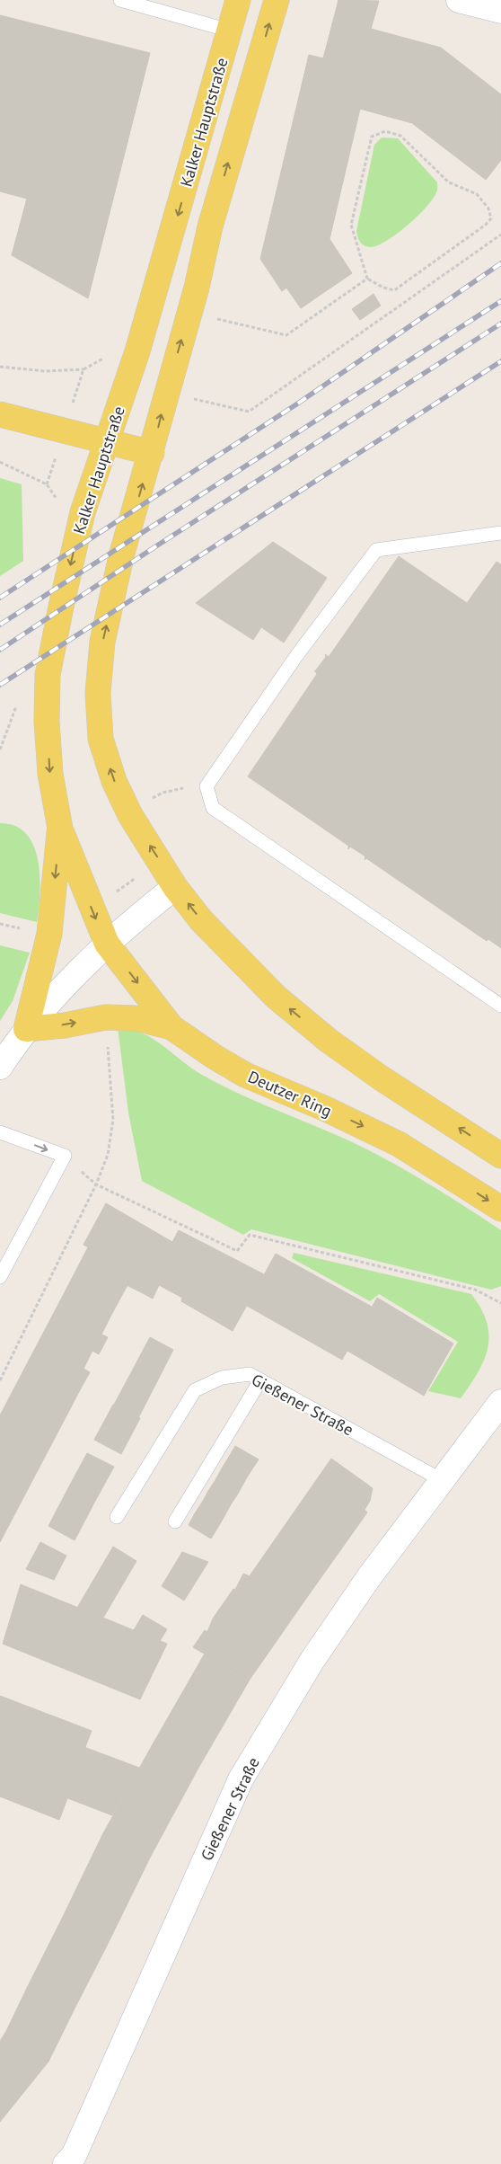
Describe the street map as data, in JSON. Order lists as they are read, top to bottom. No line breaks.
{"streets":{"main road":["Kalker Hauptstraße","Deutzer Ring"],"street":["Gießener Straße"]},"crossings":[["Kalker Hauptstraße","Deutzer Ring"]]}
